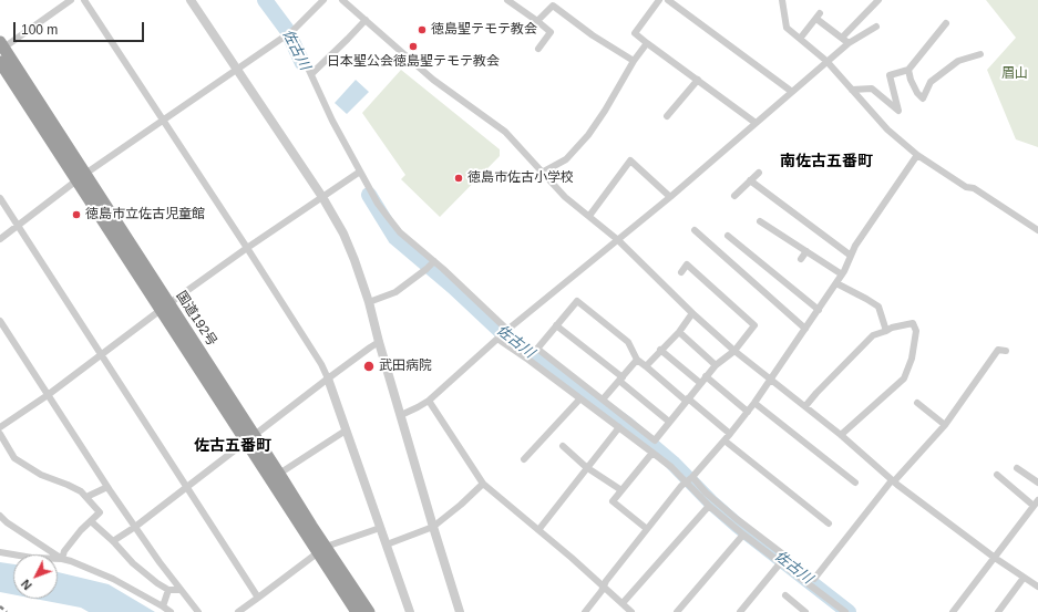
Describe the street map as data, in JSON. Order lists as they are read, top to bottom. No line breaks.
{"streets":{"highway":["国道192号"]},"districts":["南佐古五番町","佐古五番町"],"water":["佐古川"],"parks":["眉山"],"places":["徳島聖テモテ教会","日本聖公会徳島聖テモテ教会","徳島市佐古小学校","徳島市立佐古児童館","武田病院"],"scale_bar":"100 m","north":"bottom left"}
